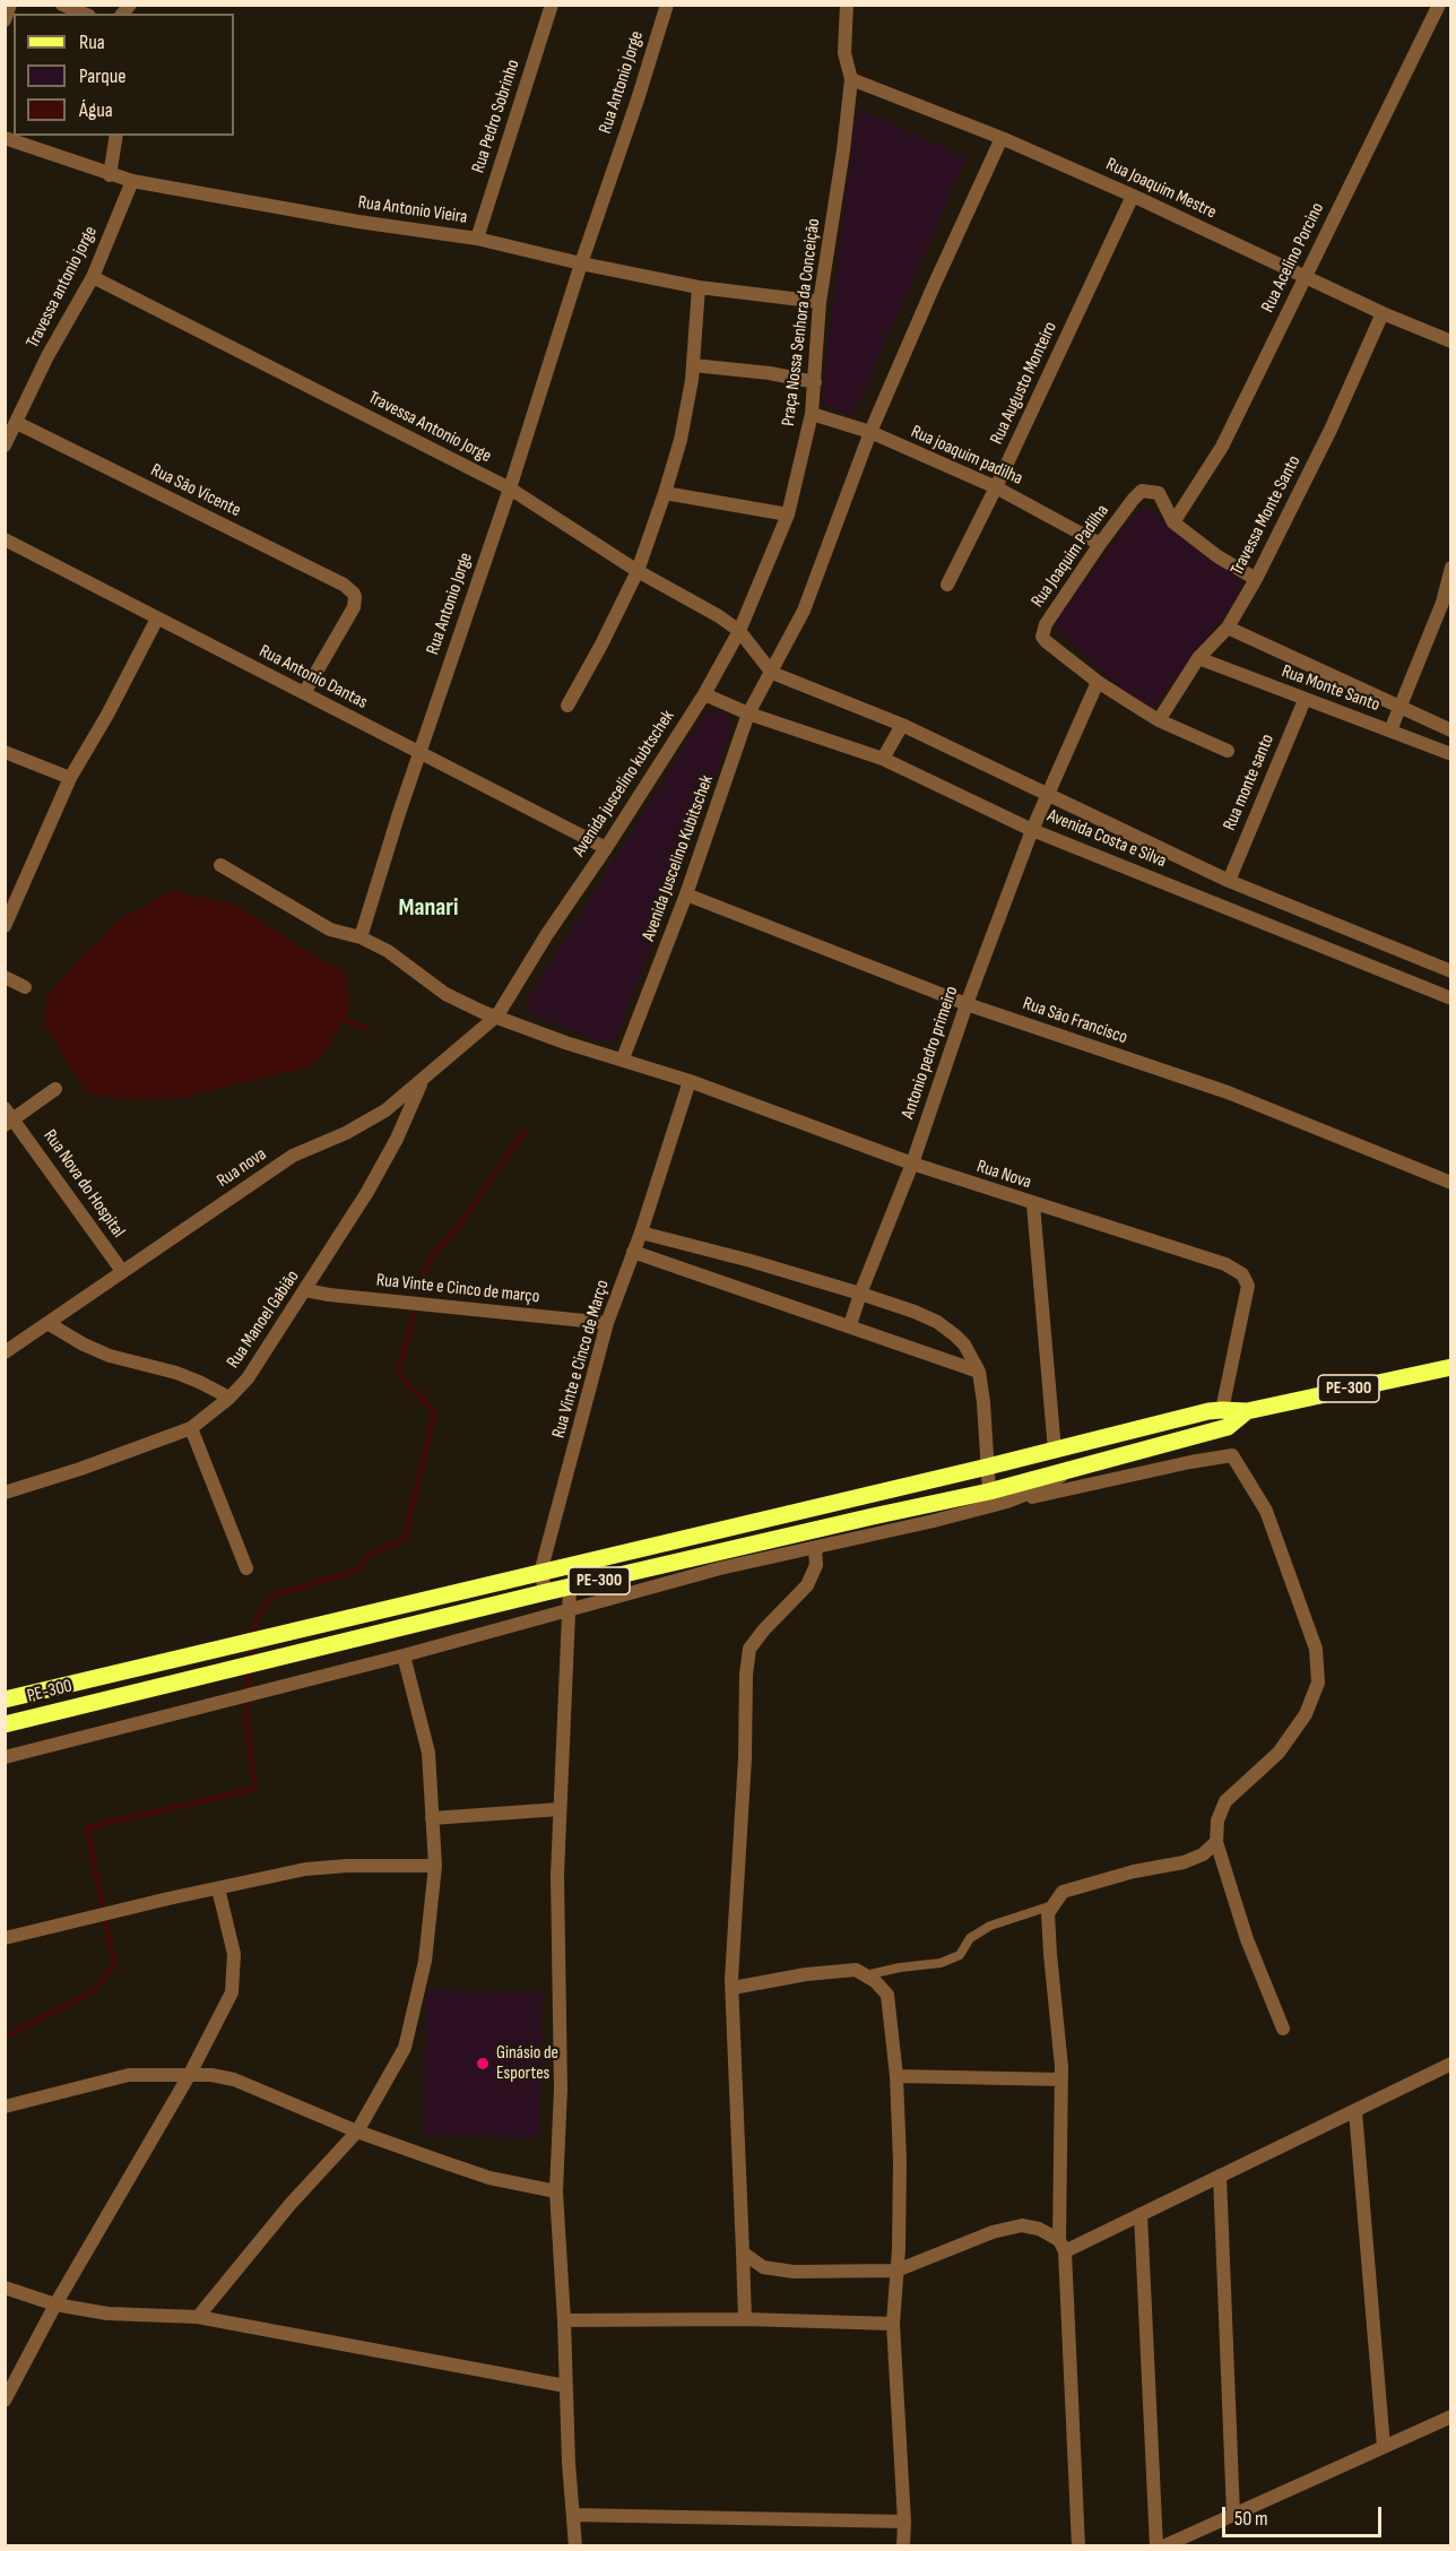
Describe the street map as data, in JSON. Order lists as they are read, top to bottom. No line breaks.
{"streets":{"main road":["PE-300"],"street":["Rua Antonio Jorge","Rua Pedro Sobrinho","Rua Joaquim Mestre","Rua Antonio Vieira","Rua Acelino Porcino","Travessa antonio jorge","Praça Nossa Senhora da Conceição","Rua Augusto Monteiro","Travessa Antonio Jorge","Rua joaquim padilha","Rua São Vicente","Travessa Monte Santo","Rua Joaquim Padilha","Rua Antonio Dantas","Rua Monte Santo","Rua monte santo","Avenida juscelino kubtschek","Avenida Costa e Silva","Avenida Juscelino Kubitschek","Rua São Francisco","Antonio pedro primeiro","Rua nova","Rua Nova","Rua Nova do Hospital","Rua Vinte e Cinco de março","Rua Manoel Gabião","Rua Vinte e Cinco de Março"]},"crossings":[["Rua Antonio Jorge","Rua Antonio Vieira"],["Rua Antonio Jorge","Travessa Antonio Jorge"],["Rua Antonio Jorge","Rua Antonio Dantas"],["Rua Pedro Sobrinho","Rua Antonio Vieira"],["Rua Joaquim Mestre","Rua Acelino Porcino"],["Rua Joaquim Mestre","Praça Nossa Senhora da Conceição"],["Rua Joaquim Mestre","Rua Augusto Monteiro"],["Rua Joaquim Mestre","Travessa Monte Santo"],["Rua Joaquim Mestre","Avenida Juscelino Kubitschek"],["Rua Antonio Vieira","Travessa antonio jorge"],["Rua Antonio Vieira","Praça Nossa Senhora da Conceição"],["Rua Acelino Porcino","Rua Joaquim Padilha"],["Travessa antonio jorge","Travessa Antonio Jorge"],["Travessa antonio jorge","Rua São Vicente"],["Praça Nossa Senhora da Conceição","Rua joaquim padilha"],["Praça Nossa Senhora da Conceição","Avenida juscelino kubtschek"],["Rua Augusto Monteiro","Rua joaquim padilha"],["Travessa Antonio Jorge","Avenida juscelino kubtschek"],["Travessa Antonio Jorge","Avenida Costa e Silva"],["Travessa Antonio Jorge","Avenida Juscelino Kubitschek"],["Rua joaquim padilha","Rua Joaquim Padilha"],["Rua joaquim padilha","Avenida Juscelino Kubitschek"],["Rua São Vicente","Rua Antonio Dantas"],["Travessa Monte Santo","Rua Monte Santo"],["Rua Joaquim Padilha","Antonio pedro primeiro"],["Rua Antonio Dantas","Avenida juscelino kubtschek"],["Rua Monte Santo","Rua monte santo"],["Rua monte santo","Avenida Costa e Silva"],["Avenida juscelino kubtschek","Avenida Costa e Silva"],["Avenida juscelino kubtschek","Rua nova"],["Avenida Costa e Silva","Avenida Juscelino Kubitschek"],["Avenida Costa e Silva","Antonio pedro primeiro"],["Avenida Juscelino Kubitschek","Rua São Francisco"],["Avenida Juscelino Kubitschek","Rua Nova"],["Rua São Francisco","Antonio pedro primeiro"],["Antonio pedro primeiro","Rua Nova"],["Rua nova","Rua Nova do Hospital"],["Rua nova","Rua Manoel Gabião"],["Rua Nova","Rua Vinte e Cinco de Março"],["Rua Nova","PE-300"],["Rua Vinte e Cinco de março","Rua Manoel Gabião"],["Rua Vinte e Cinco de março","Rua Vinte e Cinco de Março"],["Rua Vinte e Cinco de Março","PE-300"]],"districts":["Manari"],"places":["Ginásio de Esportes"],"legend":["Rua","Parque","Água"],"scale_bar":"50 m"}
